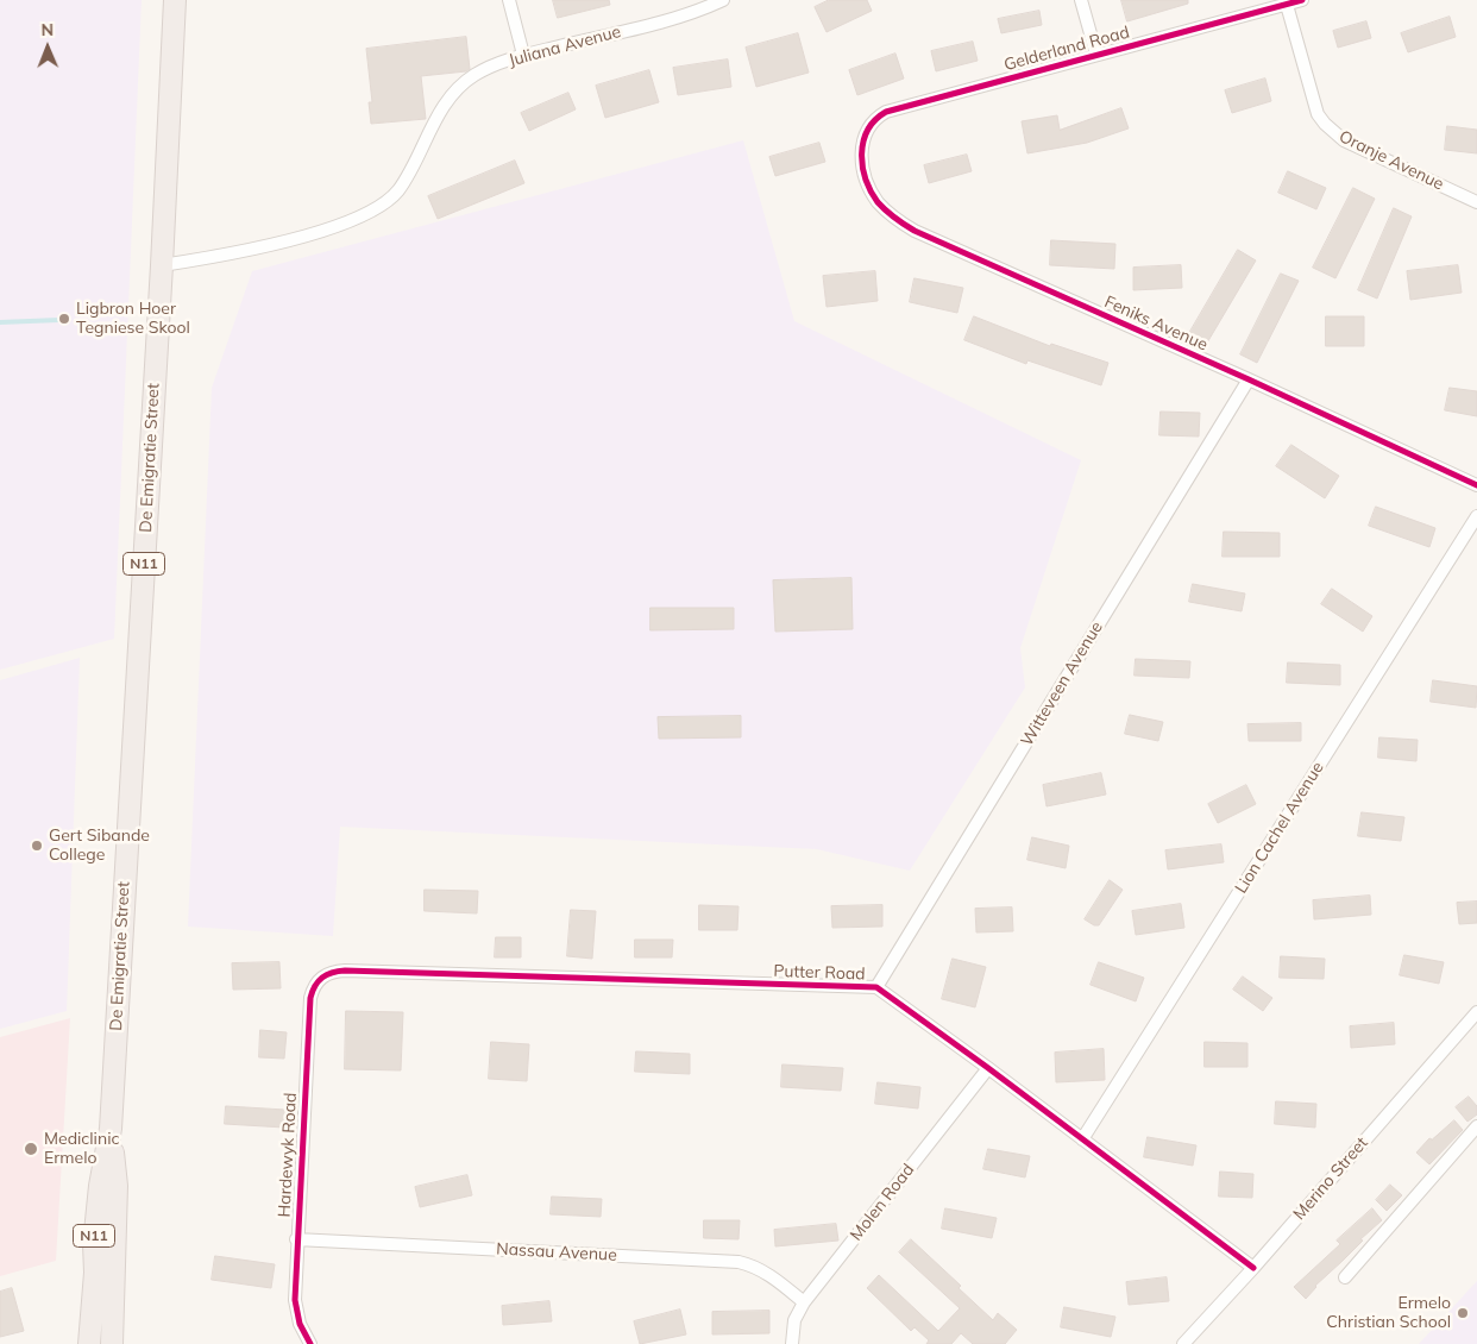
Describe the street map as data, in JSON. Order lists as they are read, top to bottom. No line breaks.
{"streets":{"highway":["De Emigratie Street","N11"],"street":["Juliana Avenue","Gelderland Road","Oranje Avenue","Feniks Avenue","Witteveen Avenue","Lion Cachel Avenue","Putter Road","Hardewyk Road","Merino Street","Molen Road","Nassau Avenue"]},"crossings":[["Juliana Avenue","De Emigratie Street"],["Gelderland Road","Oranje Avenue"],["Gelderland Road","Feniks Avenue"],["Feniks Avenue","Witteveen Avenue"],["Witteveen Avenue","Putter Road"],["Lion Cachel Avenue","Putter Road"],["Putter Road","Hardewyk Road"],["Putter Road","Merino Street"],["Putter Road","Molen Road"],["Hardewyk Road","Nassau Avenue"],["Molen Road","Nassau Avenue"]],"places":["Ligbron Hoer Tegniese Skool","Gert Sibande College","Mediclinic Ermelo","Ermelo Christian School"],"north":"top"}
